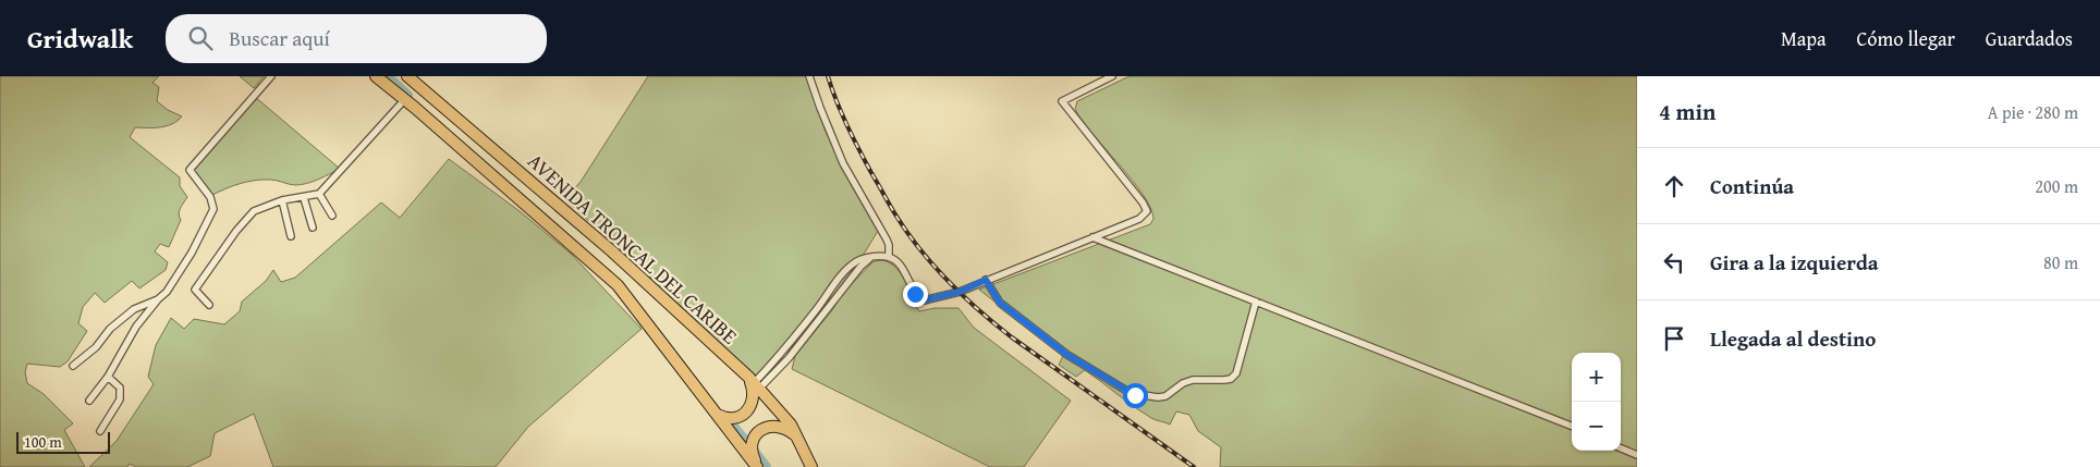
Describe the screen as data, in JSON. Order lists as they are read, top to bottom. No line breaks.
{"streets":{"highway":["AVENIDA TRONCAL DEL CARIBE"]},"scale_bar":"100 m","page":{"header":"Gridwalk","search":"Buscar aquí","nav":["Mapa","Cómo llegar","Guardados"],"heading":["4 min","A pie · 280 m"],"list":[["Continúa","200 m"],["Gira a la izquierda","80 m"],"Llegada al destino"],"map_buttons":["+","−"],"scale":"100 m"}}
